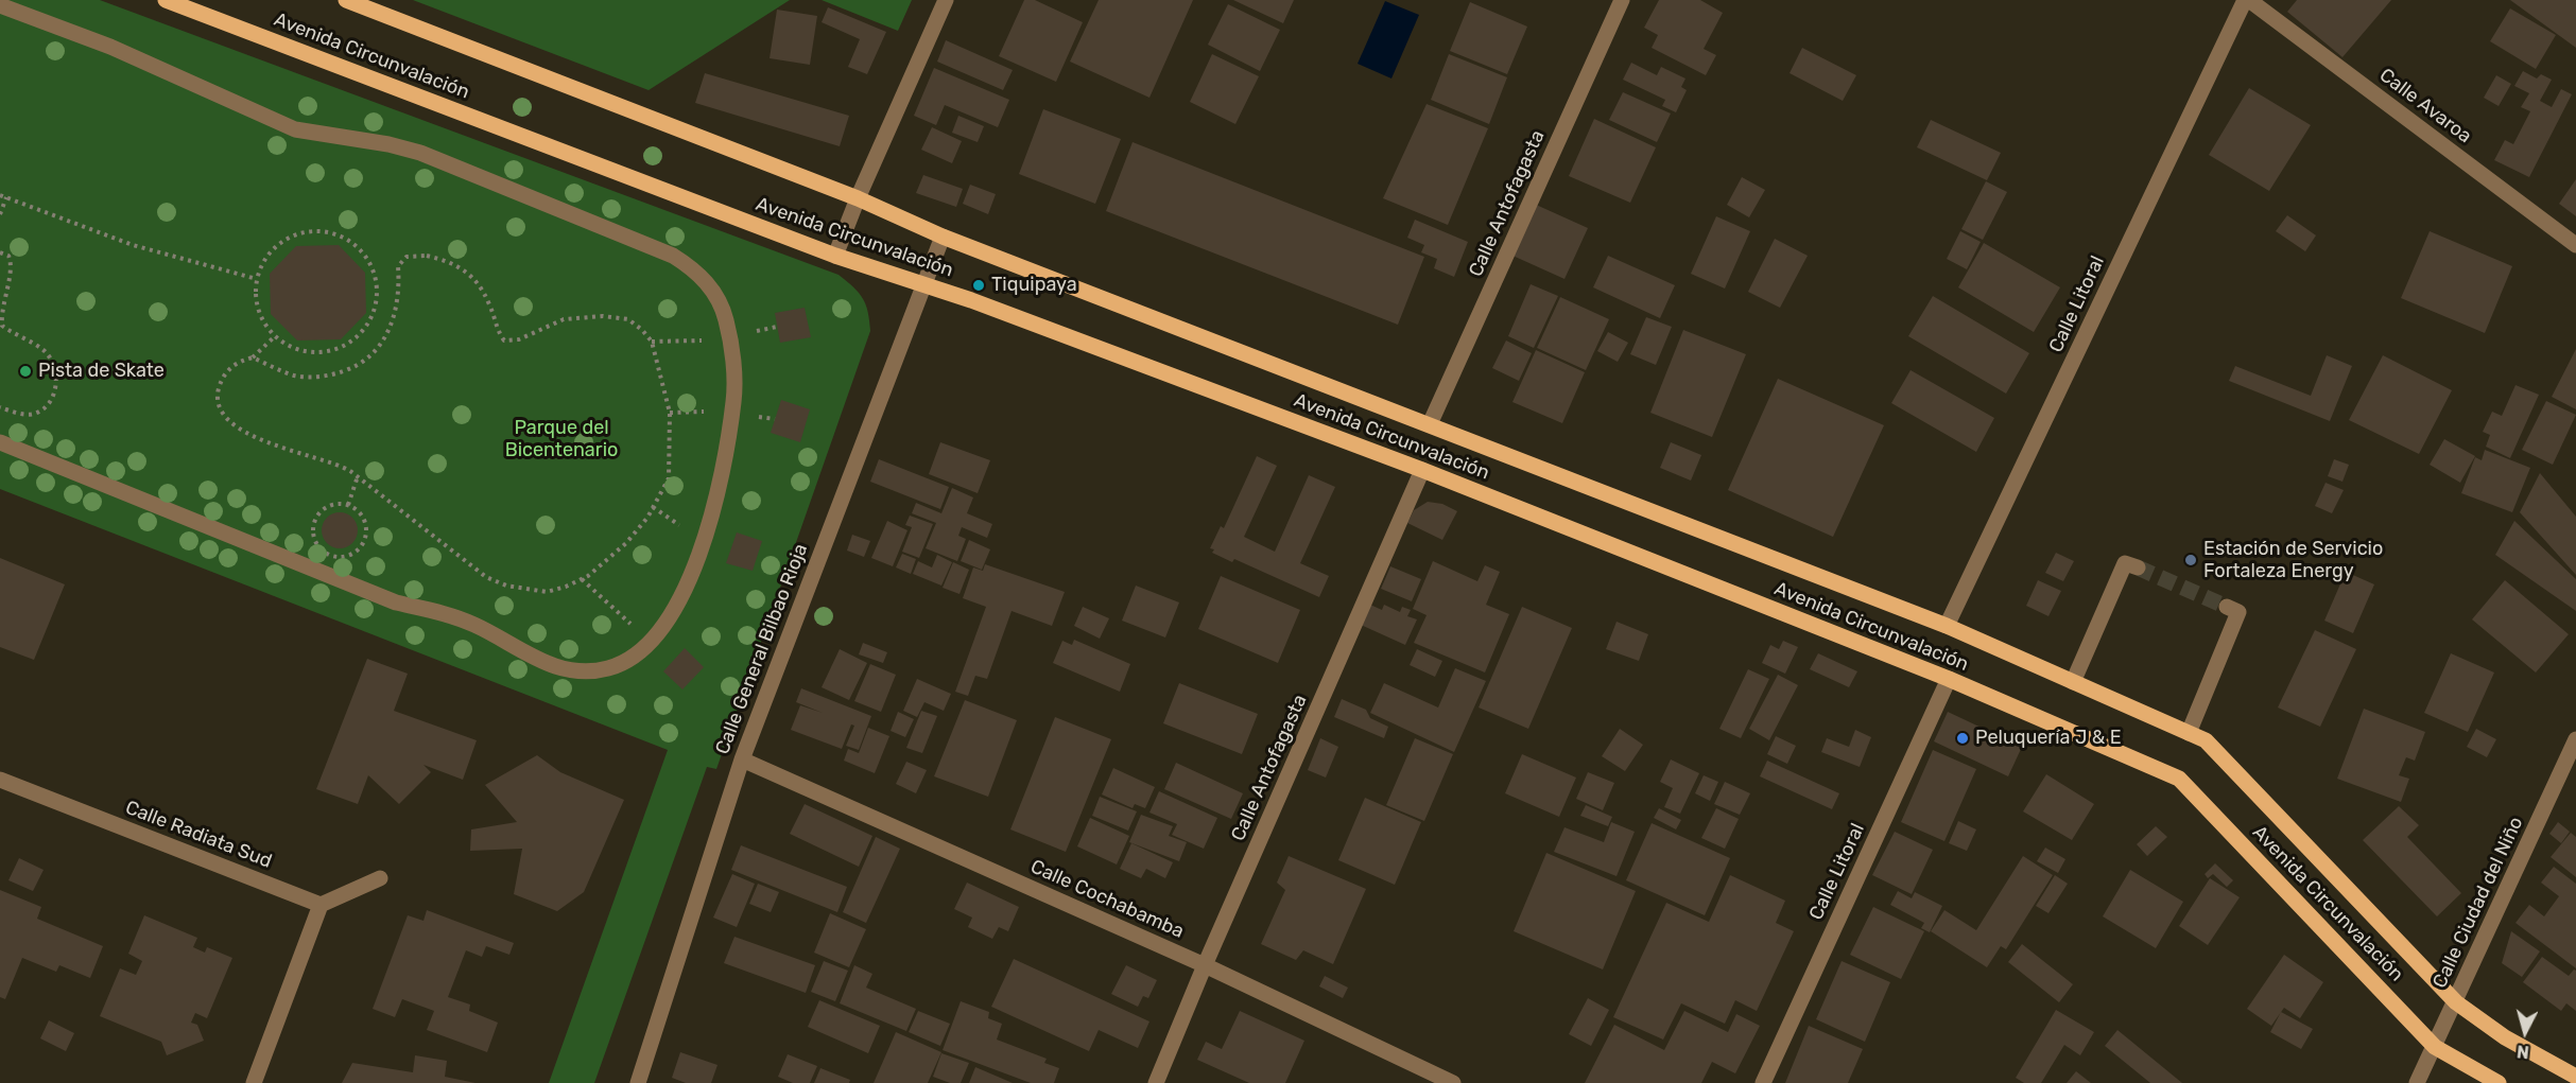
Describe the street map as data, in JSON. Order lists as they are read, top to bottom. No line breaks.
{"streets":{"main road":["Avenida Circunvalación"],"street":["Calle Avaroa","Calle Antofagasta","Calle Litoral","Calle General Bilbao Rioja","Calle Radiata Sud","Calle Cochabamba","Calle Ciudad del Niño"]},"crossings":[["Avenida Circunvalación","Calle Antofagasta"],["Avenida Circunvalación","Calle Litoral"],["Avenida Circunvalación","Calle General Bilbao Rioja"],["Avenida Circunvalación","Calle Ciudad del Niño"],["Calle Avaroa","Calle Litoral"],["Calle Antofagasta","Calle Cochabamba"],["Calle General Bilbao Rioja","Calle Cochabamba"]],"parks":["Parque del Bicentenario"],"places":["Tiquipaya","Pista de Skate","Estación de Servicio Fortaleza Energy","Peluquería J & E"],"north":"bottom"}
